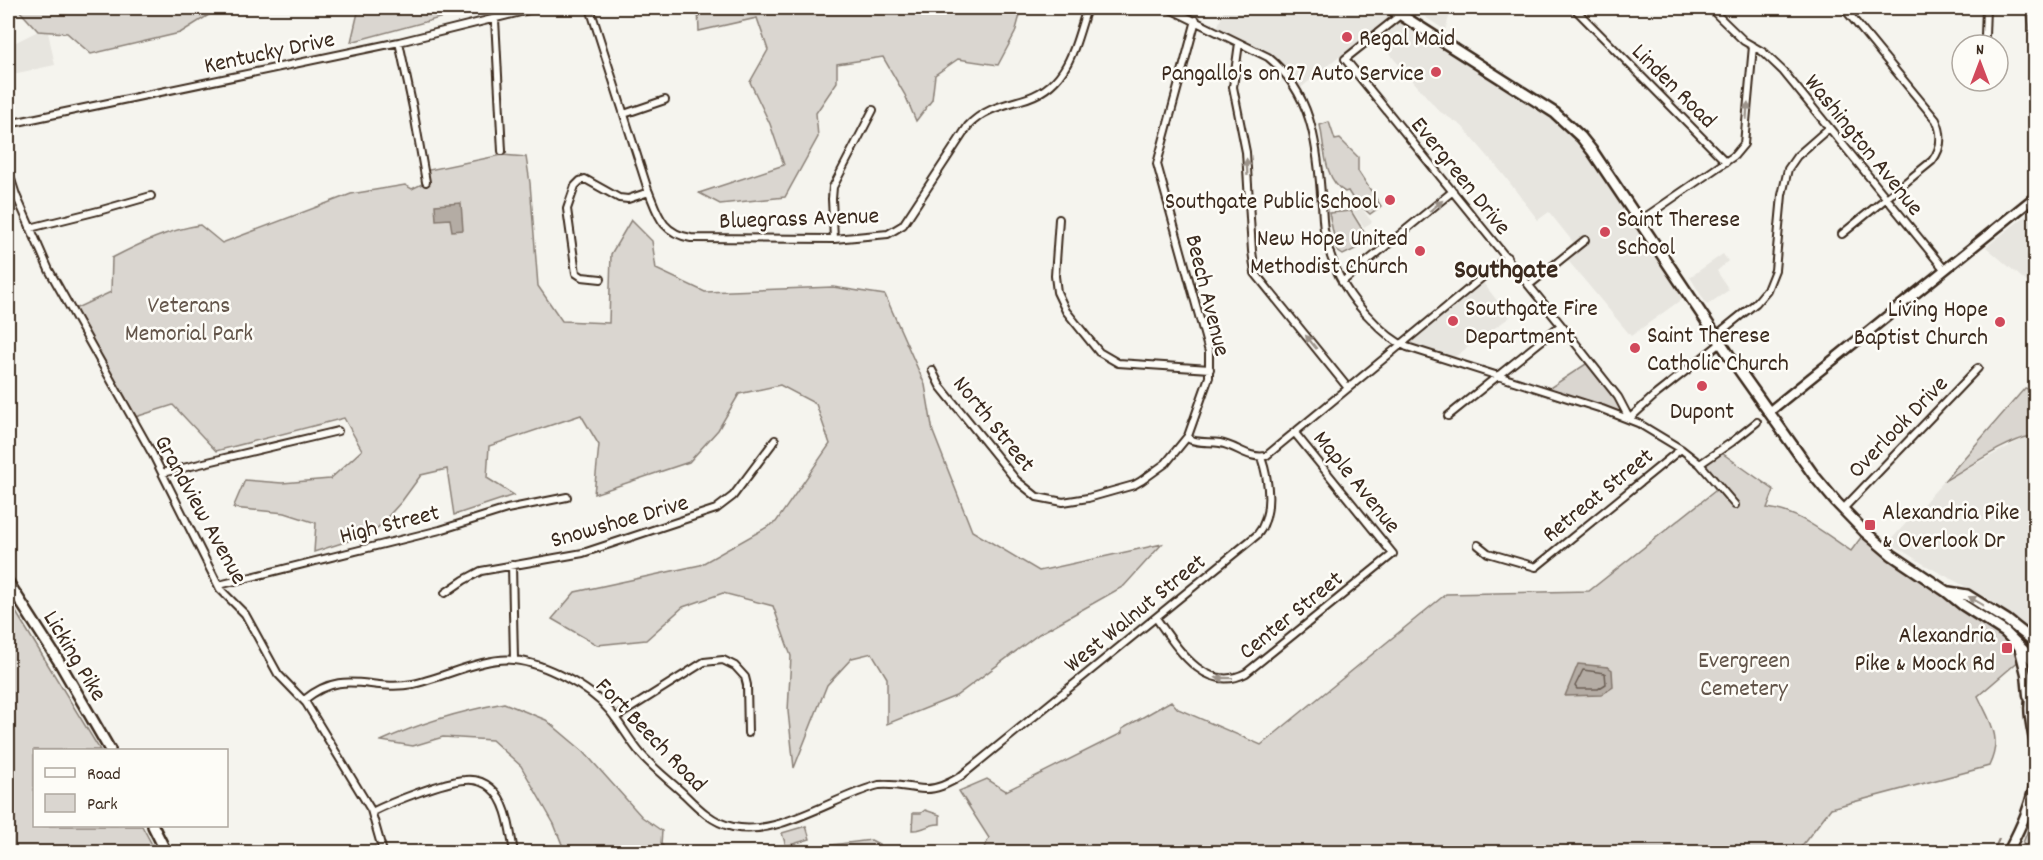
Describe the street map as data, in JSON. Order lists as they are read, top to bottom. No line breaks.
{"streets":{"main road":["Licking Pike"],"street":["Kentucky Drive","Linden Road","Washington Avenue","Evergreen Drive","Bluegrass Avenue","Beech Avenue","North Street","Overlook Drive","Maple Avenue","Retreat Street","Grandview Avenue","Snowshoe Drive","High Street","West Walnut Street","Center Street","Fort Beech Road"]},"crossings":[["Beech Avenue","North Street"],["Maple Avenue","Center Street"],["Grandview Avenue","High Street"],["Grandview Avenue","Fort Beech Road"],["West Walnut Street","Center Street"],["West Walnut Street","Fort Beech Road"]],"one_way":["Center Street"],"districts":["Southgate"],"parks":["Veterans Memorial Park","Evergreen Cemetery"],"places":{"other":["Regal Maid","Pangallo's on 27 Auto Service","Southgate Public School","Saint Therese School","New Hope United Methodist Church","Southgate Fire Department","Living Hope Baptist Church","Saint Therese Catholic Church","Dupont"],"transit":["Alexandria Pike & Overlook Dr","Alexandria Pike & Moock Rd"]},"legend":["Road","Park"],"north":"top"}
